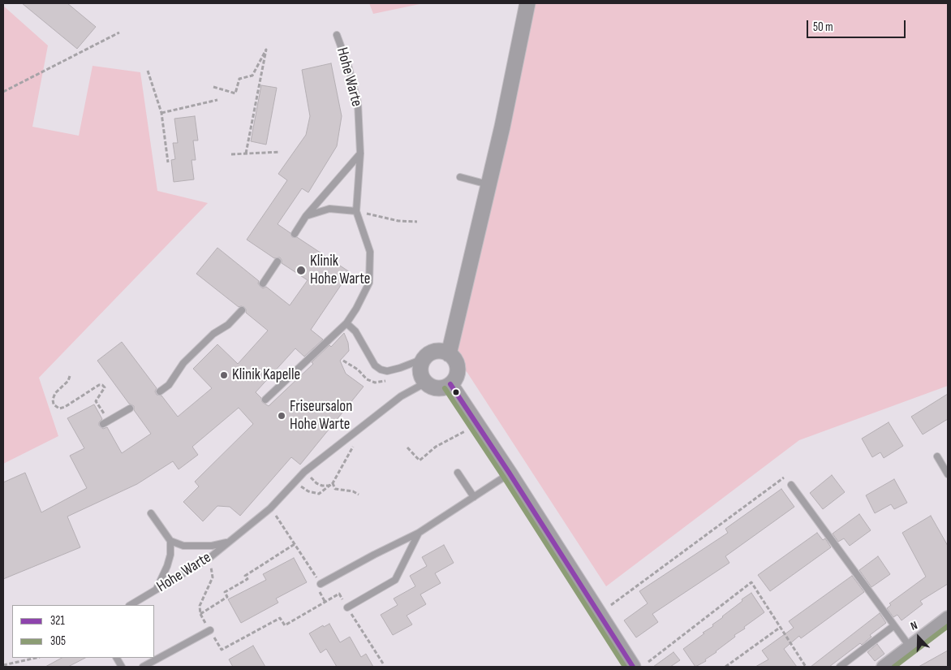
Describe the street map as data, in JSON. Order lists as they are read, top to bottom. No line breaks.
{"streets":{"lane":["Hohe Warte"]},"places":["Klinik Hohe Warte","Klinik Kapelle","Friseursalon Hohe Warte"],"lines":["transit line 321","transit line 305"],"legend":["321","305"],"scale_bar":"50 m","north":"top"}
